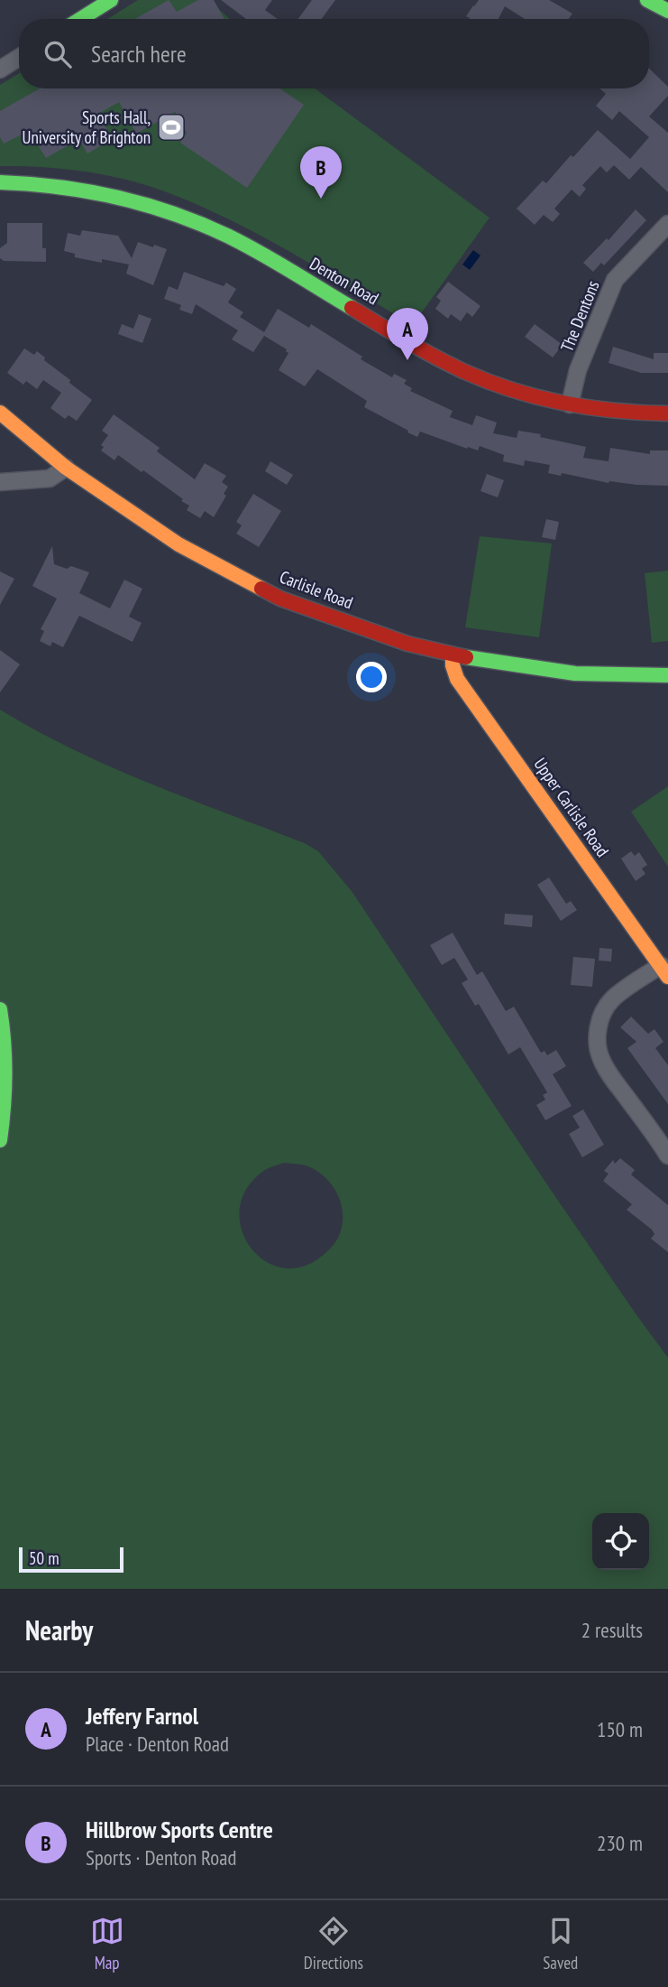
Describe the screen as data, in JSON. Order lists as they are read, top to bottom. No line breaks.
{"streets":{"street":["Denton Road","The Dentons","Carlisle Road","Upper Carlisle Road"]},"crossings":[["Denton Road","The Dentons"],["Carlisle Road","Upper Carlisle Road"]],"places":{"sports":["Sports Hall, University of Brighton"]},"scale_bar":"50 m","page":{"search":"Search here","pins":["B","A"],"scale":"50 m","heading":["Nearby","2 results"],"list":[{"mark":"A","name":"Jeffery Farnol","note":"Place · Denton Road","value":"150 m"},{"mark":"B","name":"Hillbrow Sports Centre","note":"Sports · Denton Road","value":"230 m"}],"nav":["Map","Directions","Saved"]}}
